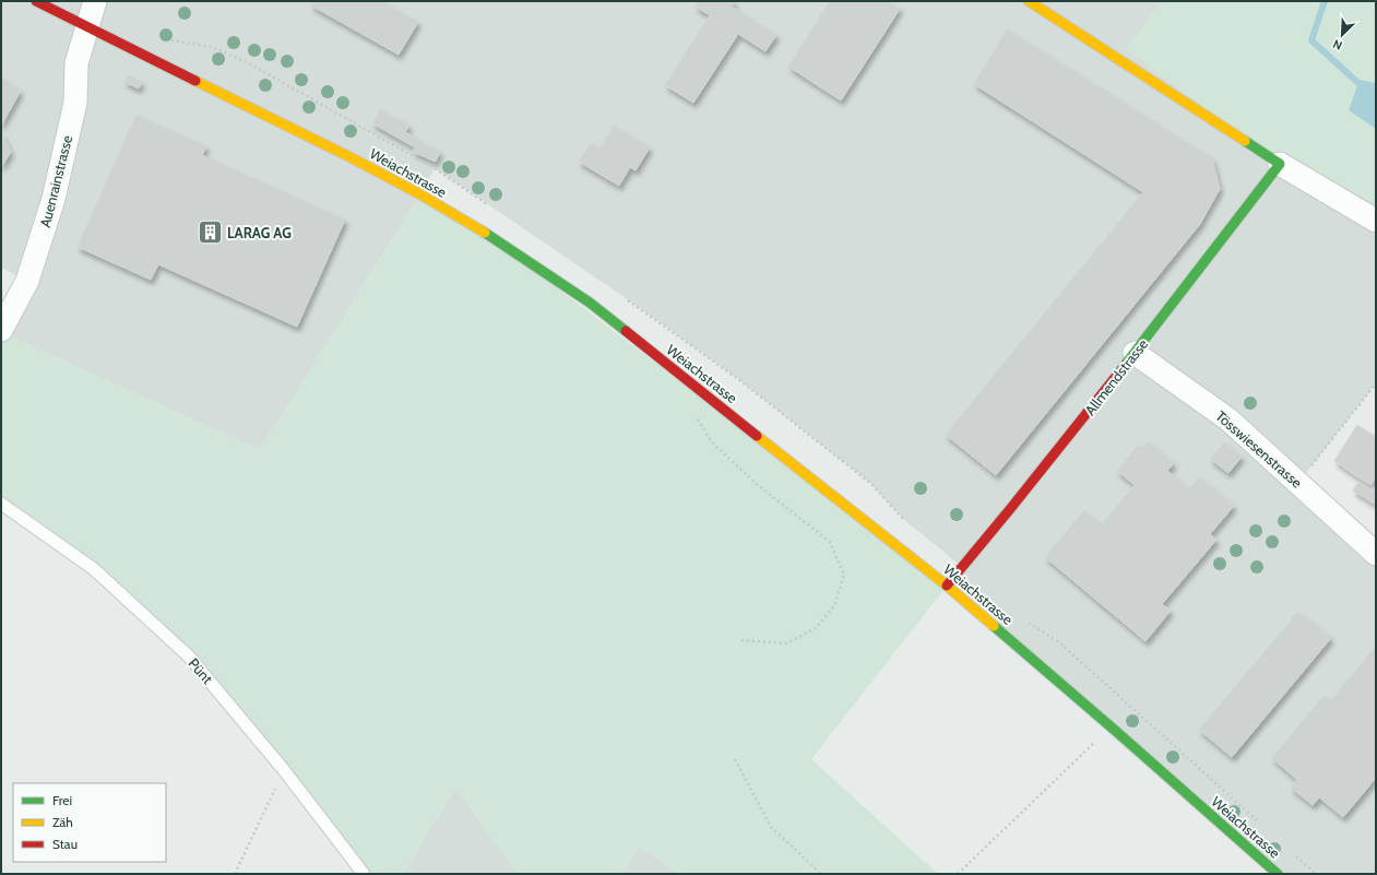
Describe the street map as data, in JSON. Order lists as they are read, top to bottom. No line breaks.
{"streets":{"main road":["Weiachstrasse","Allmendstrasse"],"street":["Auenrainstrasse","Tösswiesenstrasse"],"lane":["Pünt"]},"crossings":[["Weiachstrasse","Auenrainstrasse"],["Weiachstrasse","Allmendstrasse"],["Allmendstrasse","Tösswiesenstrasse"]],"places":{"building":["LARAG AG"]},"legend":["Frei","Zäh","Stau"],"north":"bottom left"}
